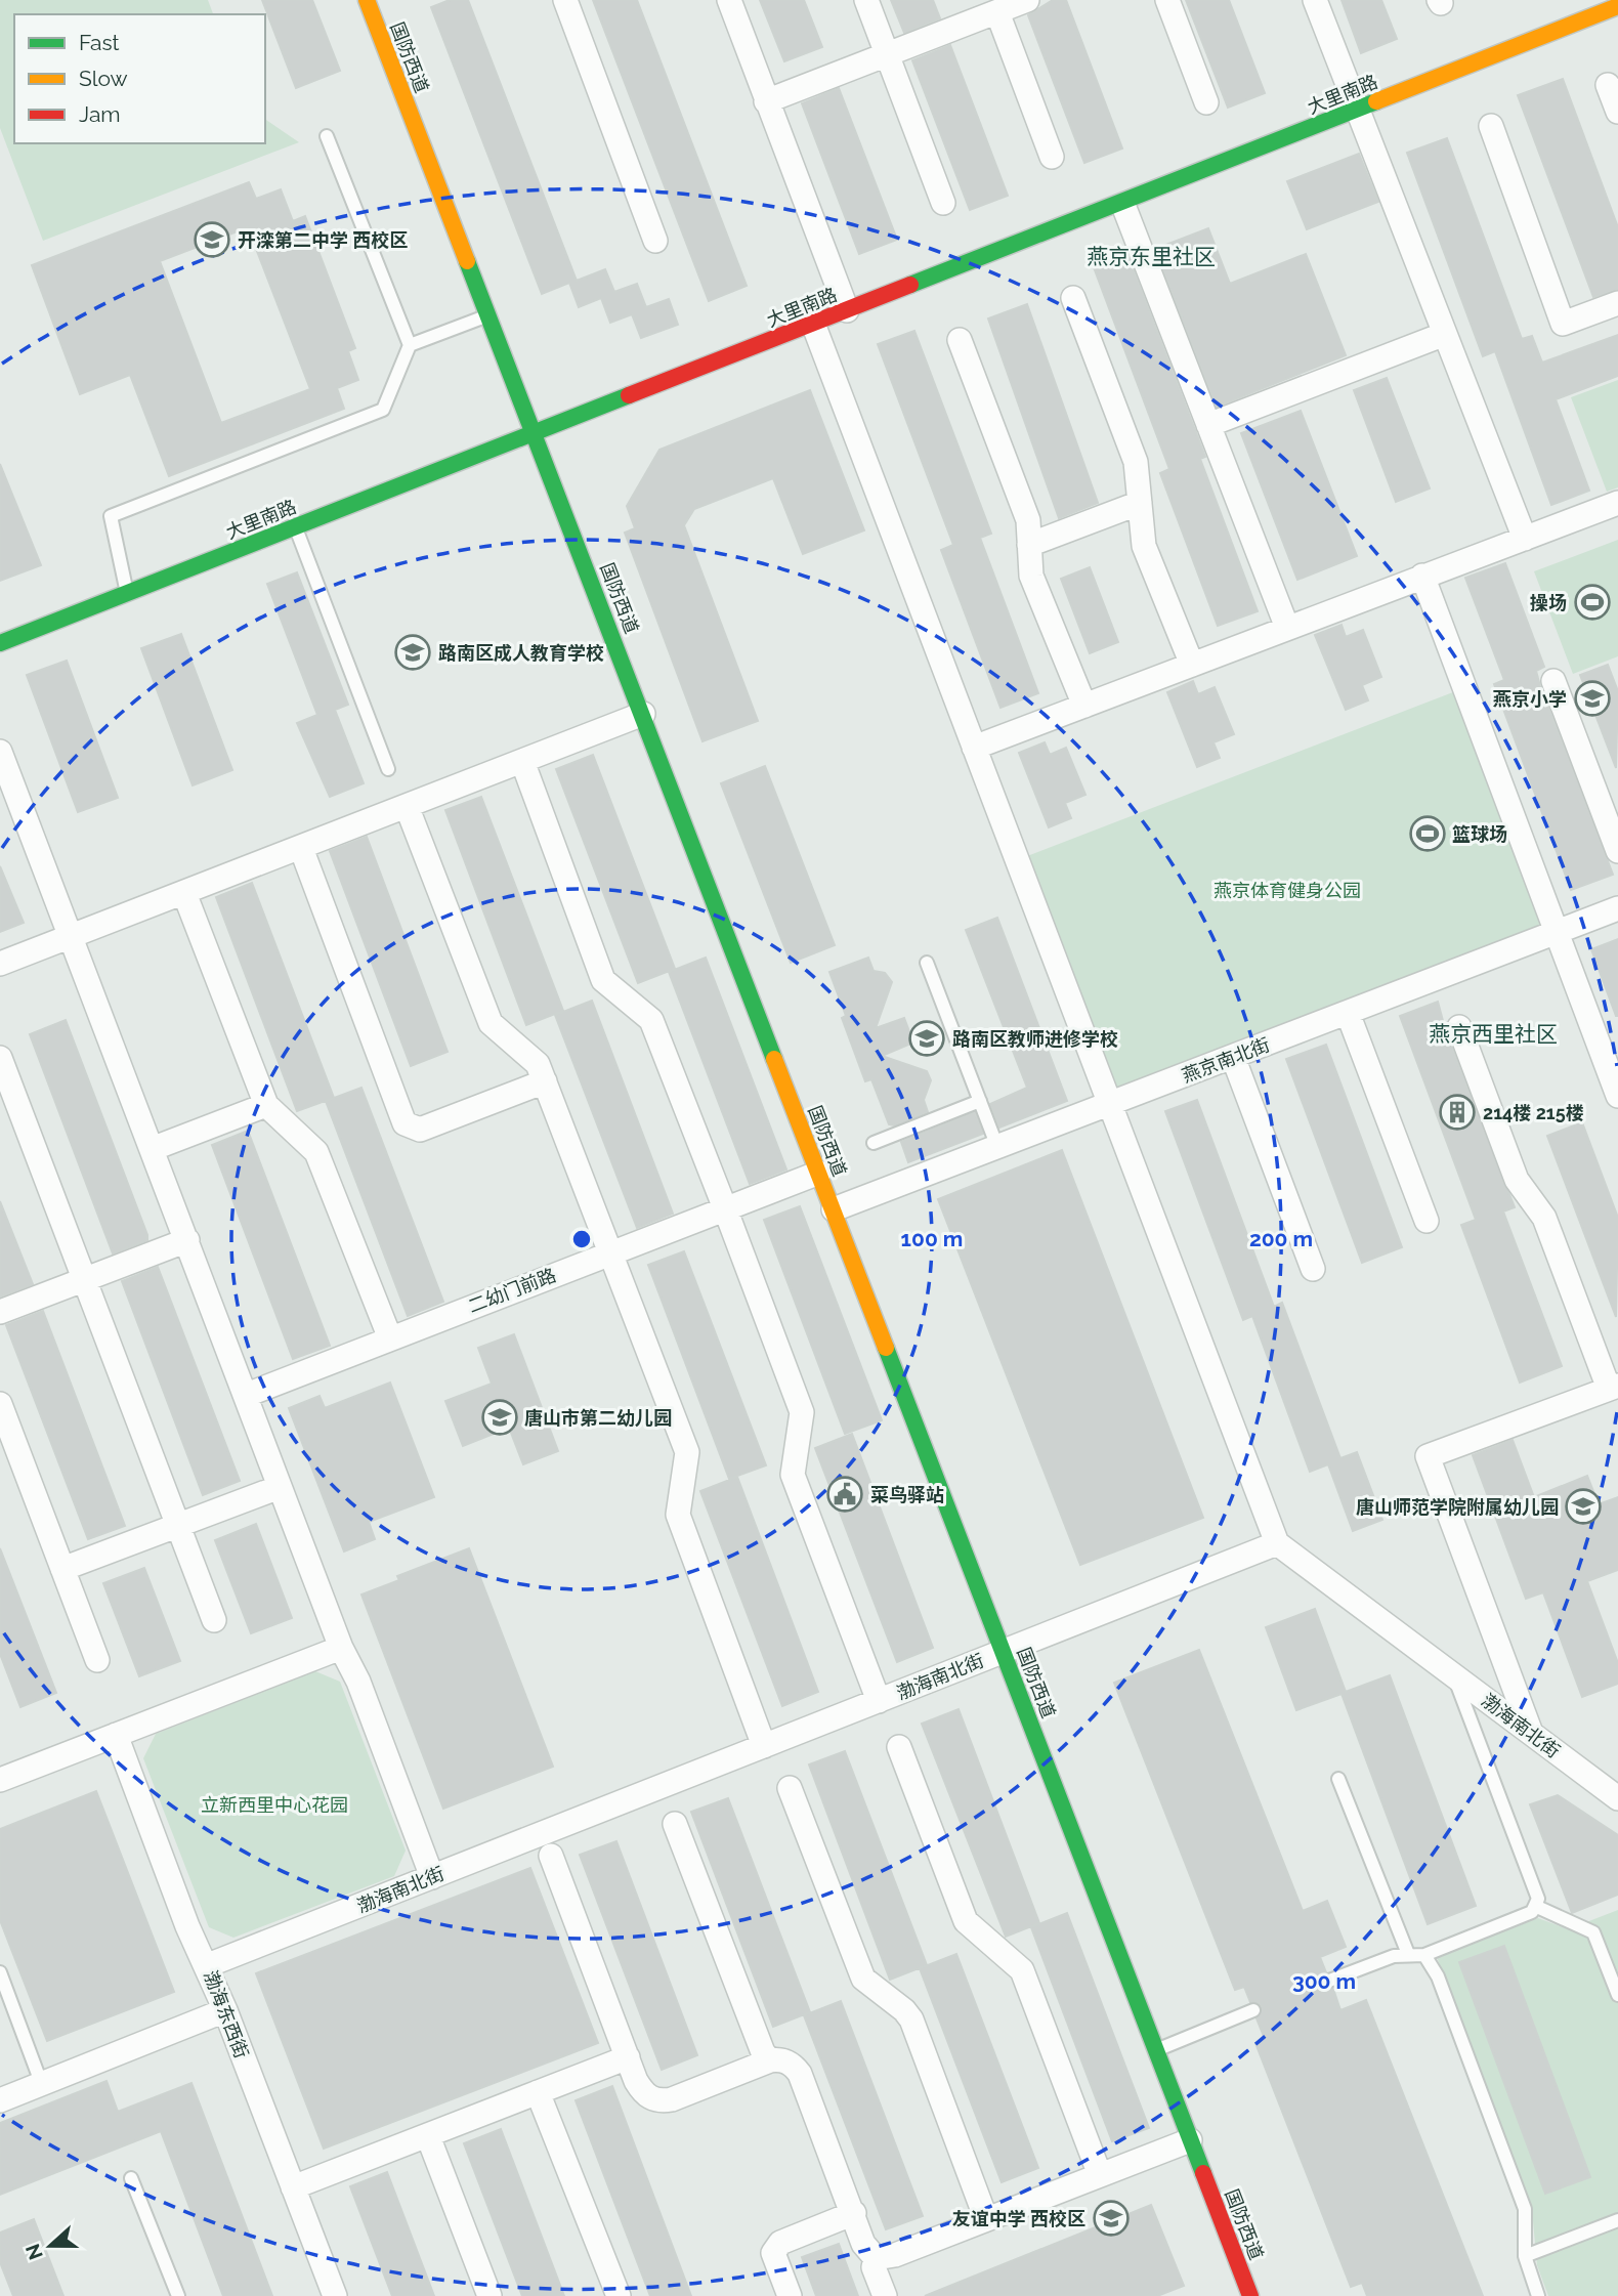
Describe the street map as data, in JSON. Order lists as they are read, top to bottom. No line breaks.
{"streets":{"street":["国防西道","大里南路","燕京南北街","二幼门前路","渤海南北街","渤海东西街"]},"crossings":[["国防西道","大里南路"],["国防西道","燕京南北街"],["国防西道","二幼门前路"],["国防西道","渤海南北街"],["渤海南北街","渤海东西街"]],"districts":["燕京东里社区","燕京西里社区"],"parks":["燕京体育健身公园","立新西里中心花园"],"places":{"school or university":["开滦第二中学 西校区","路南区成人教育学校","燕京小学","路南区教师进修学校","唐山市第二幼儿园","唐山师范学院附属幼儿园","友谊中学 西校区"],"sports":["操场","篮球场"],"building":["214楼 215楼"],"public building":["菜鸟驿站"]},"legend":["Fast","Slow","Jam"],"north":"left","rings":["100 m","200 m","300 m"]}
